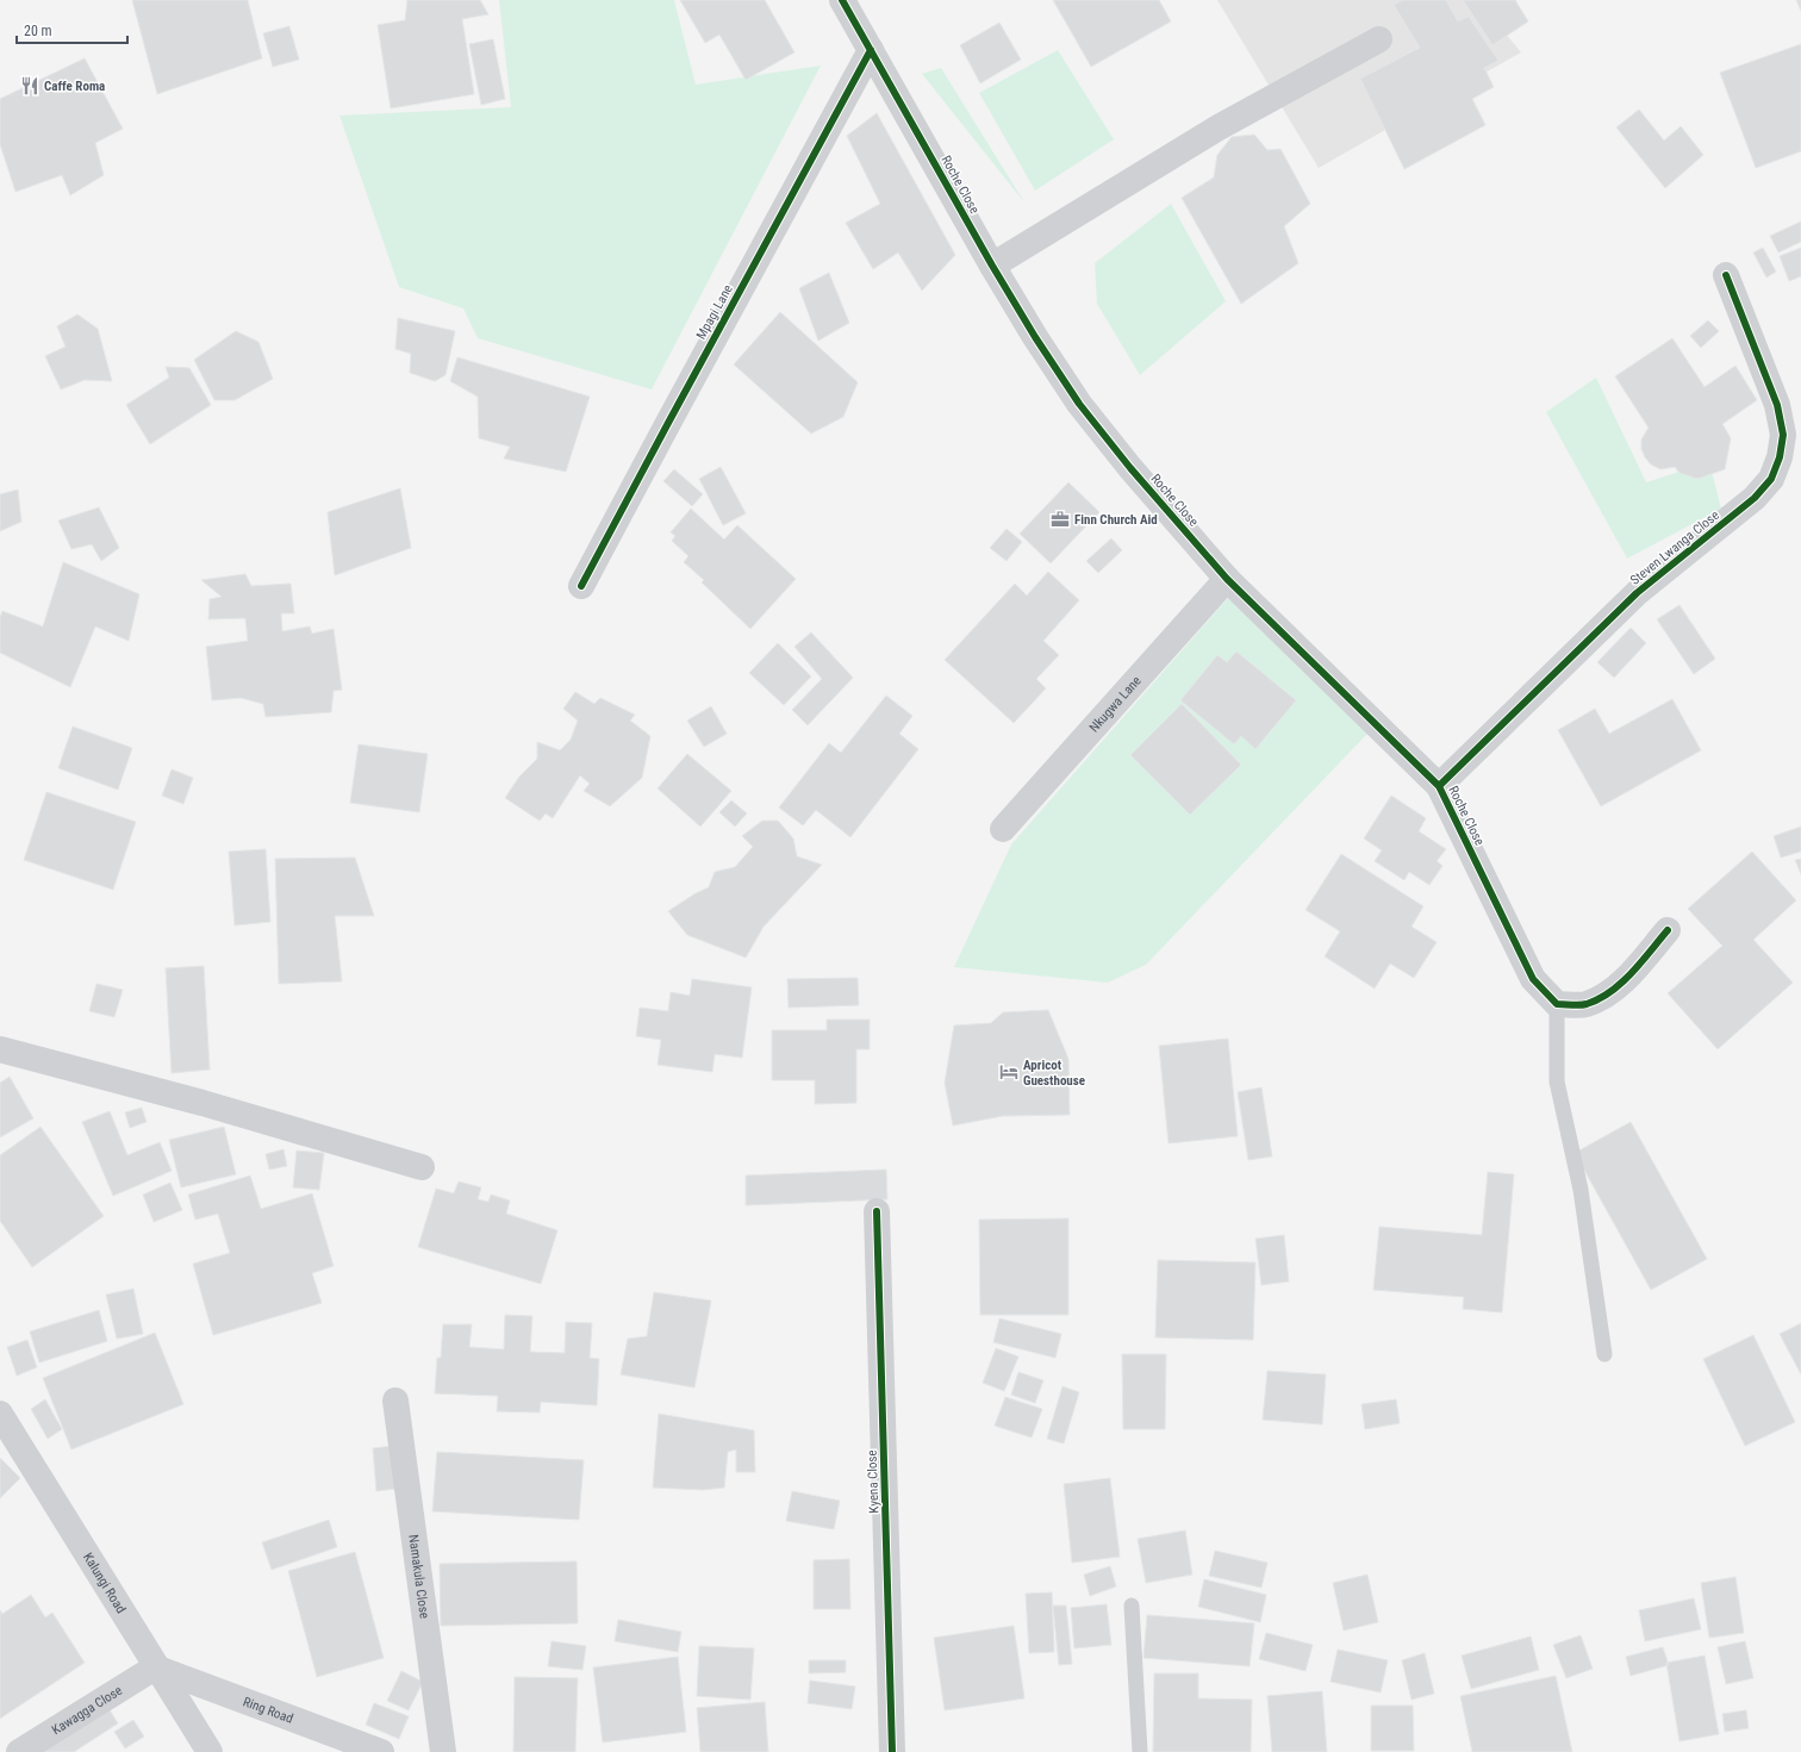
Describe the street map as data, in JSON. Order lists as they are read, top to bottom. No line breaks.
{"streets":{"street":["Roche Close","Mpagi Lane","Steven Lwanga Close","Nkugwa Lane","Kyena Close","Namakula Close","Kalungi Road","Kawagga Close","Ring Road"]},"crossings":[["Roche Close","Mpagi Lane"],["Roche Close","Steven Lwanga Close"],["Roche Close","Nkugwa Lane"],["Kalungi Road","Kawagga Close"],["Kalungi Road","Ring Road"],["Kawagga Close","Ring Road"]],"places":{"restaurant":["Caffe Roma"],"office":["Finn Church Aid"],"hotel":["Apricot Guesthouse"]},"scale_bar":"20 m"}
